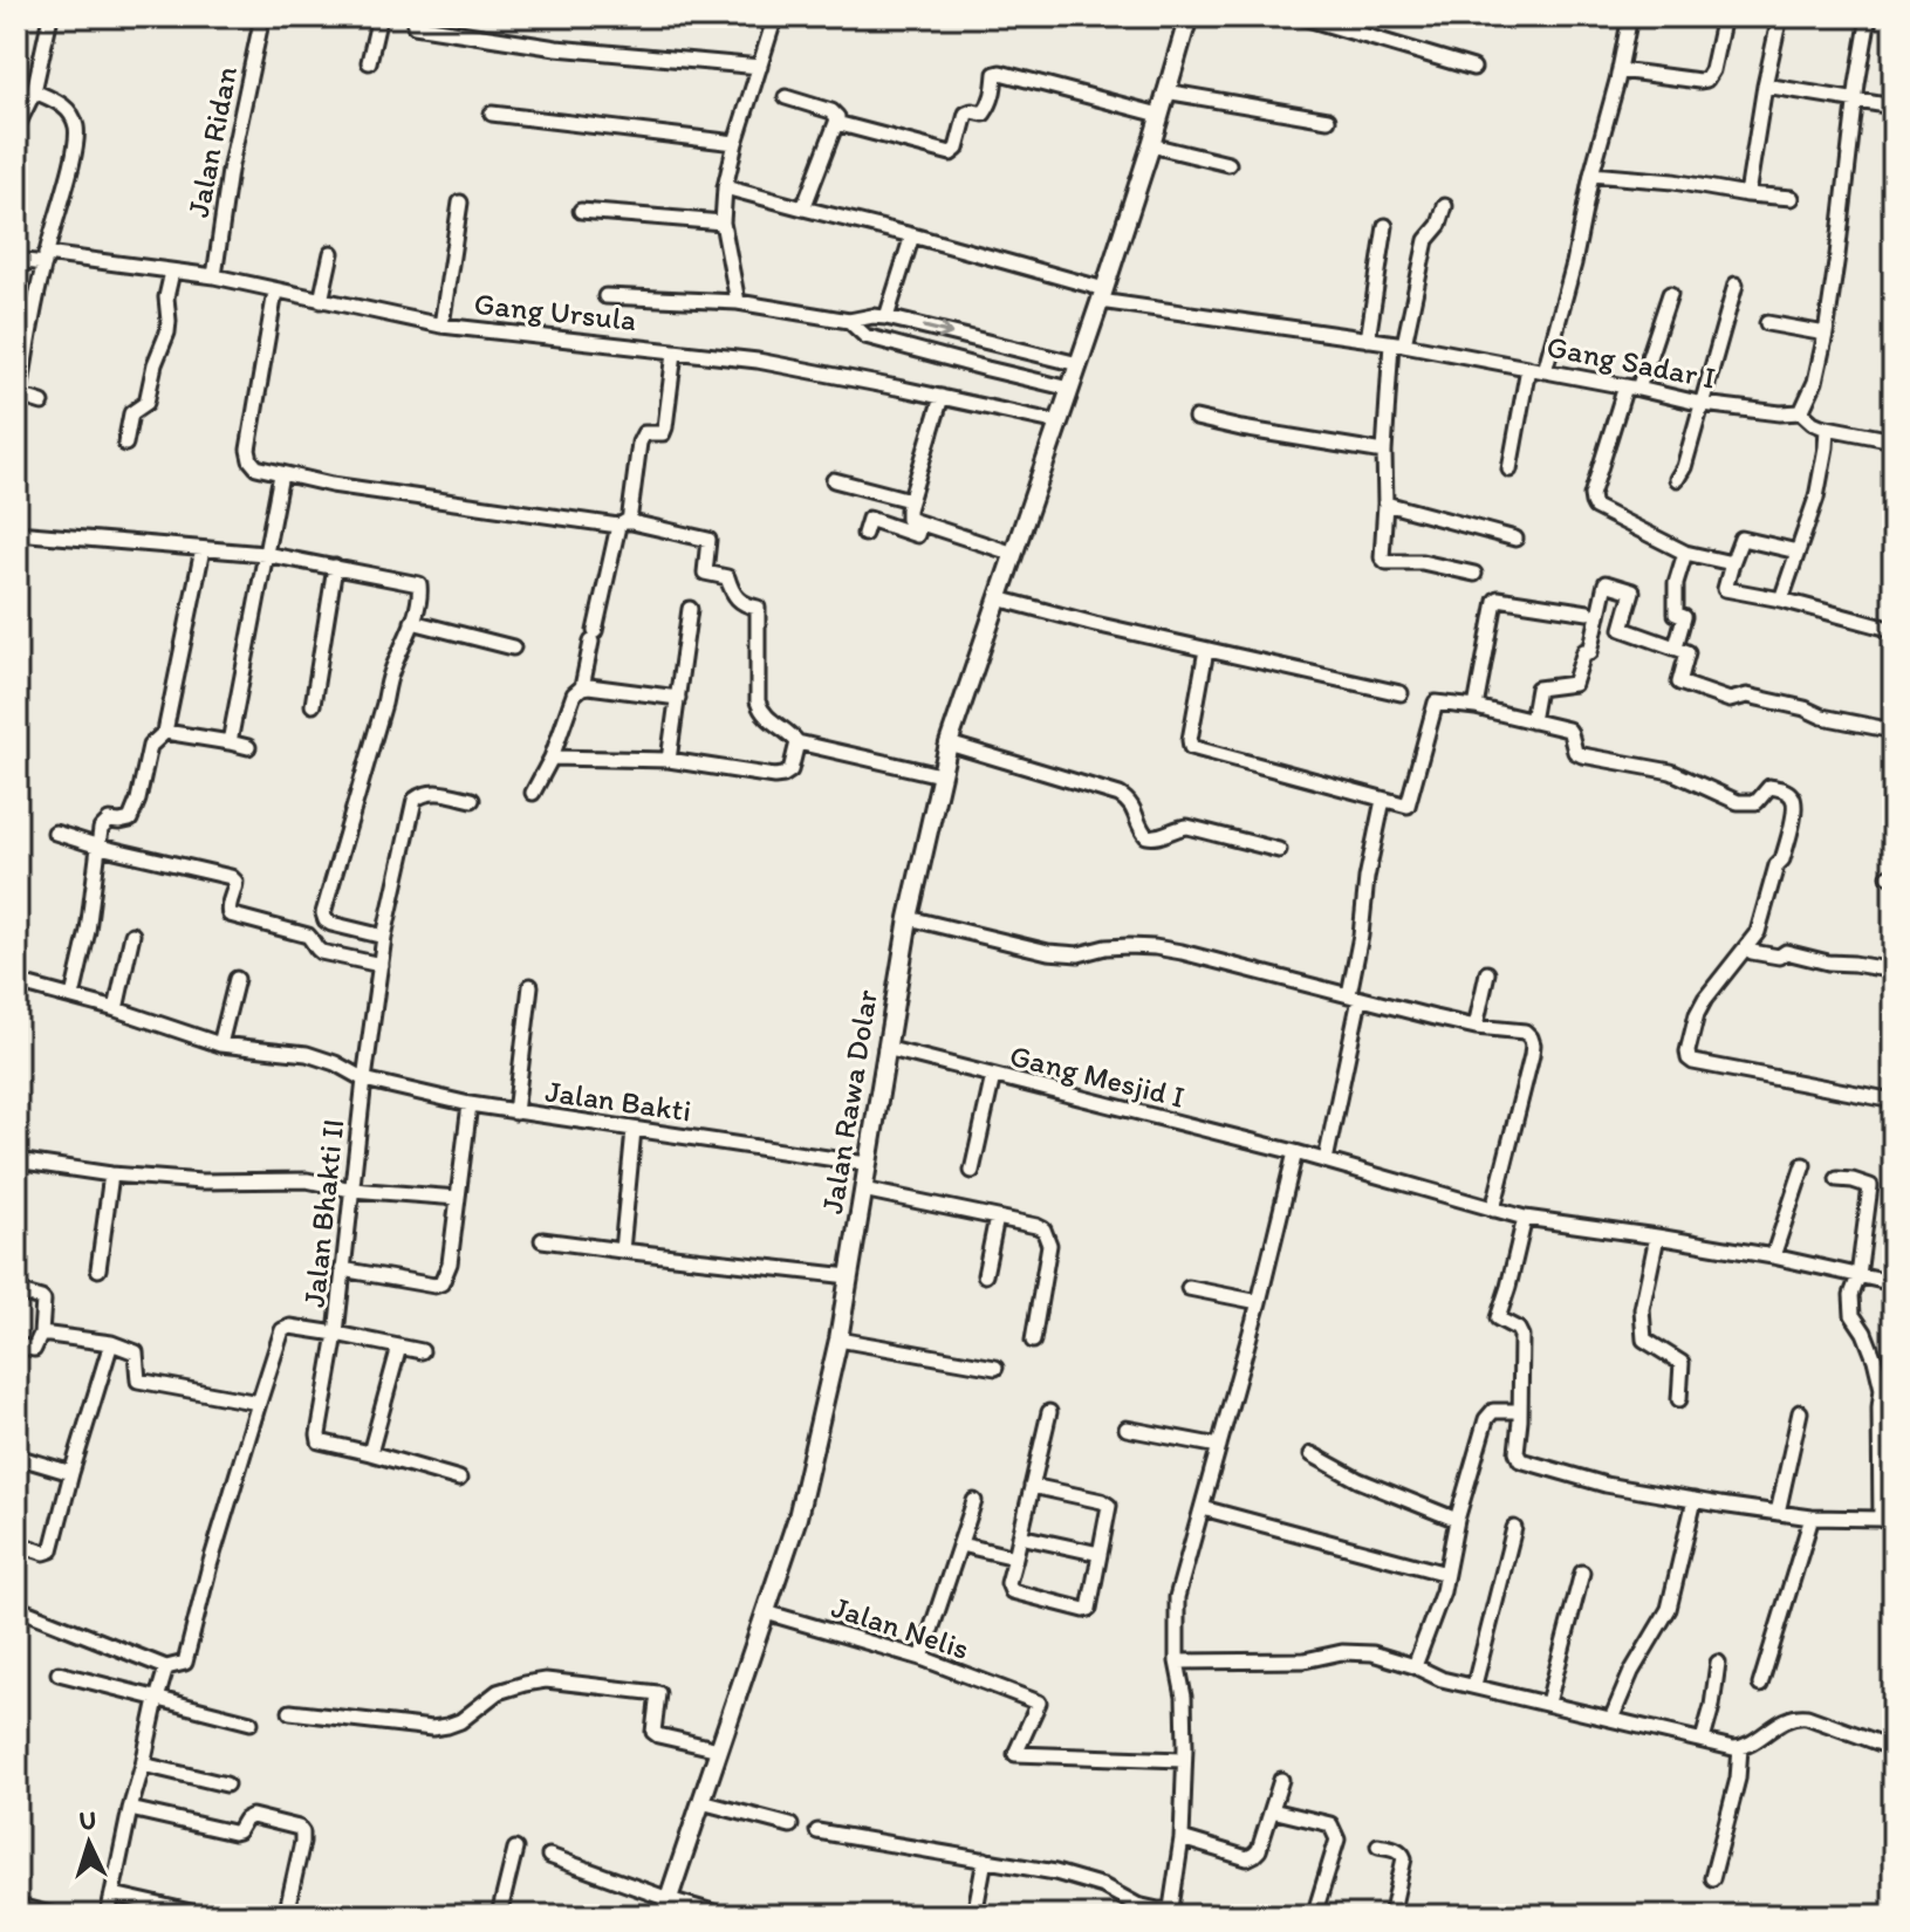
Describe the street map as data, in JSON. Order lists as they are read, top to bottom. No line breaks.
{"streets":{"street":["Jalan Ridan","Gang Ursula","Gang Sadar I","Gang Mesjid I","Jalan Bakti","Jalan Rawa Dolar","Jalan Bhakti II","Jalan Nelis"]},"crossings":[["Jalan Ridan","Gang Ursula"],["Gang Ursula","Jalan Rawa Dolar"],["Gang Sadar I","Jalan Rawa Dolar"],["Gang Mesjid I","Jalan Rawa Dolar"],["Jalan Bakti","Jalan Rawa Dolar"],["Jalan Bakti","Jalan Bhakti II"],["Jalan Rawa Dolar","Jalan Nelis"]],"north":"top"}
